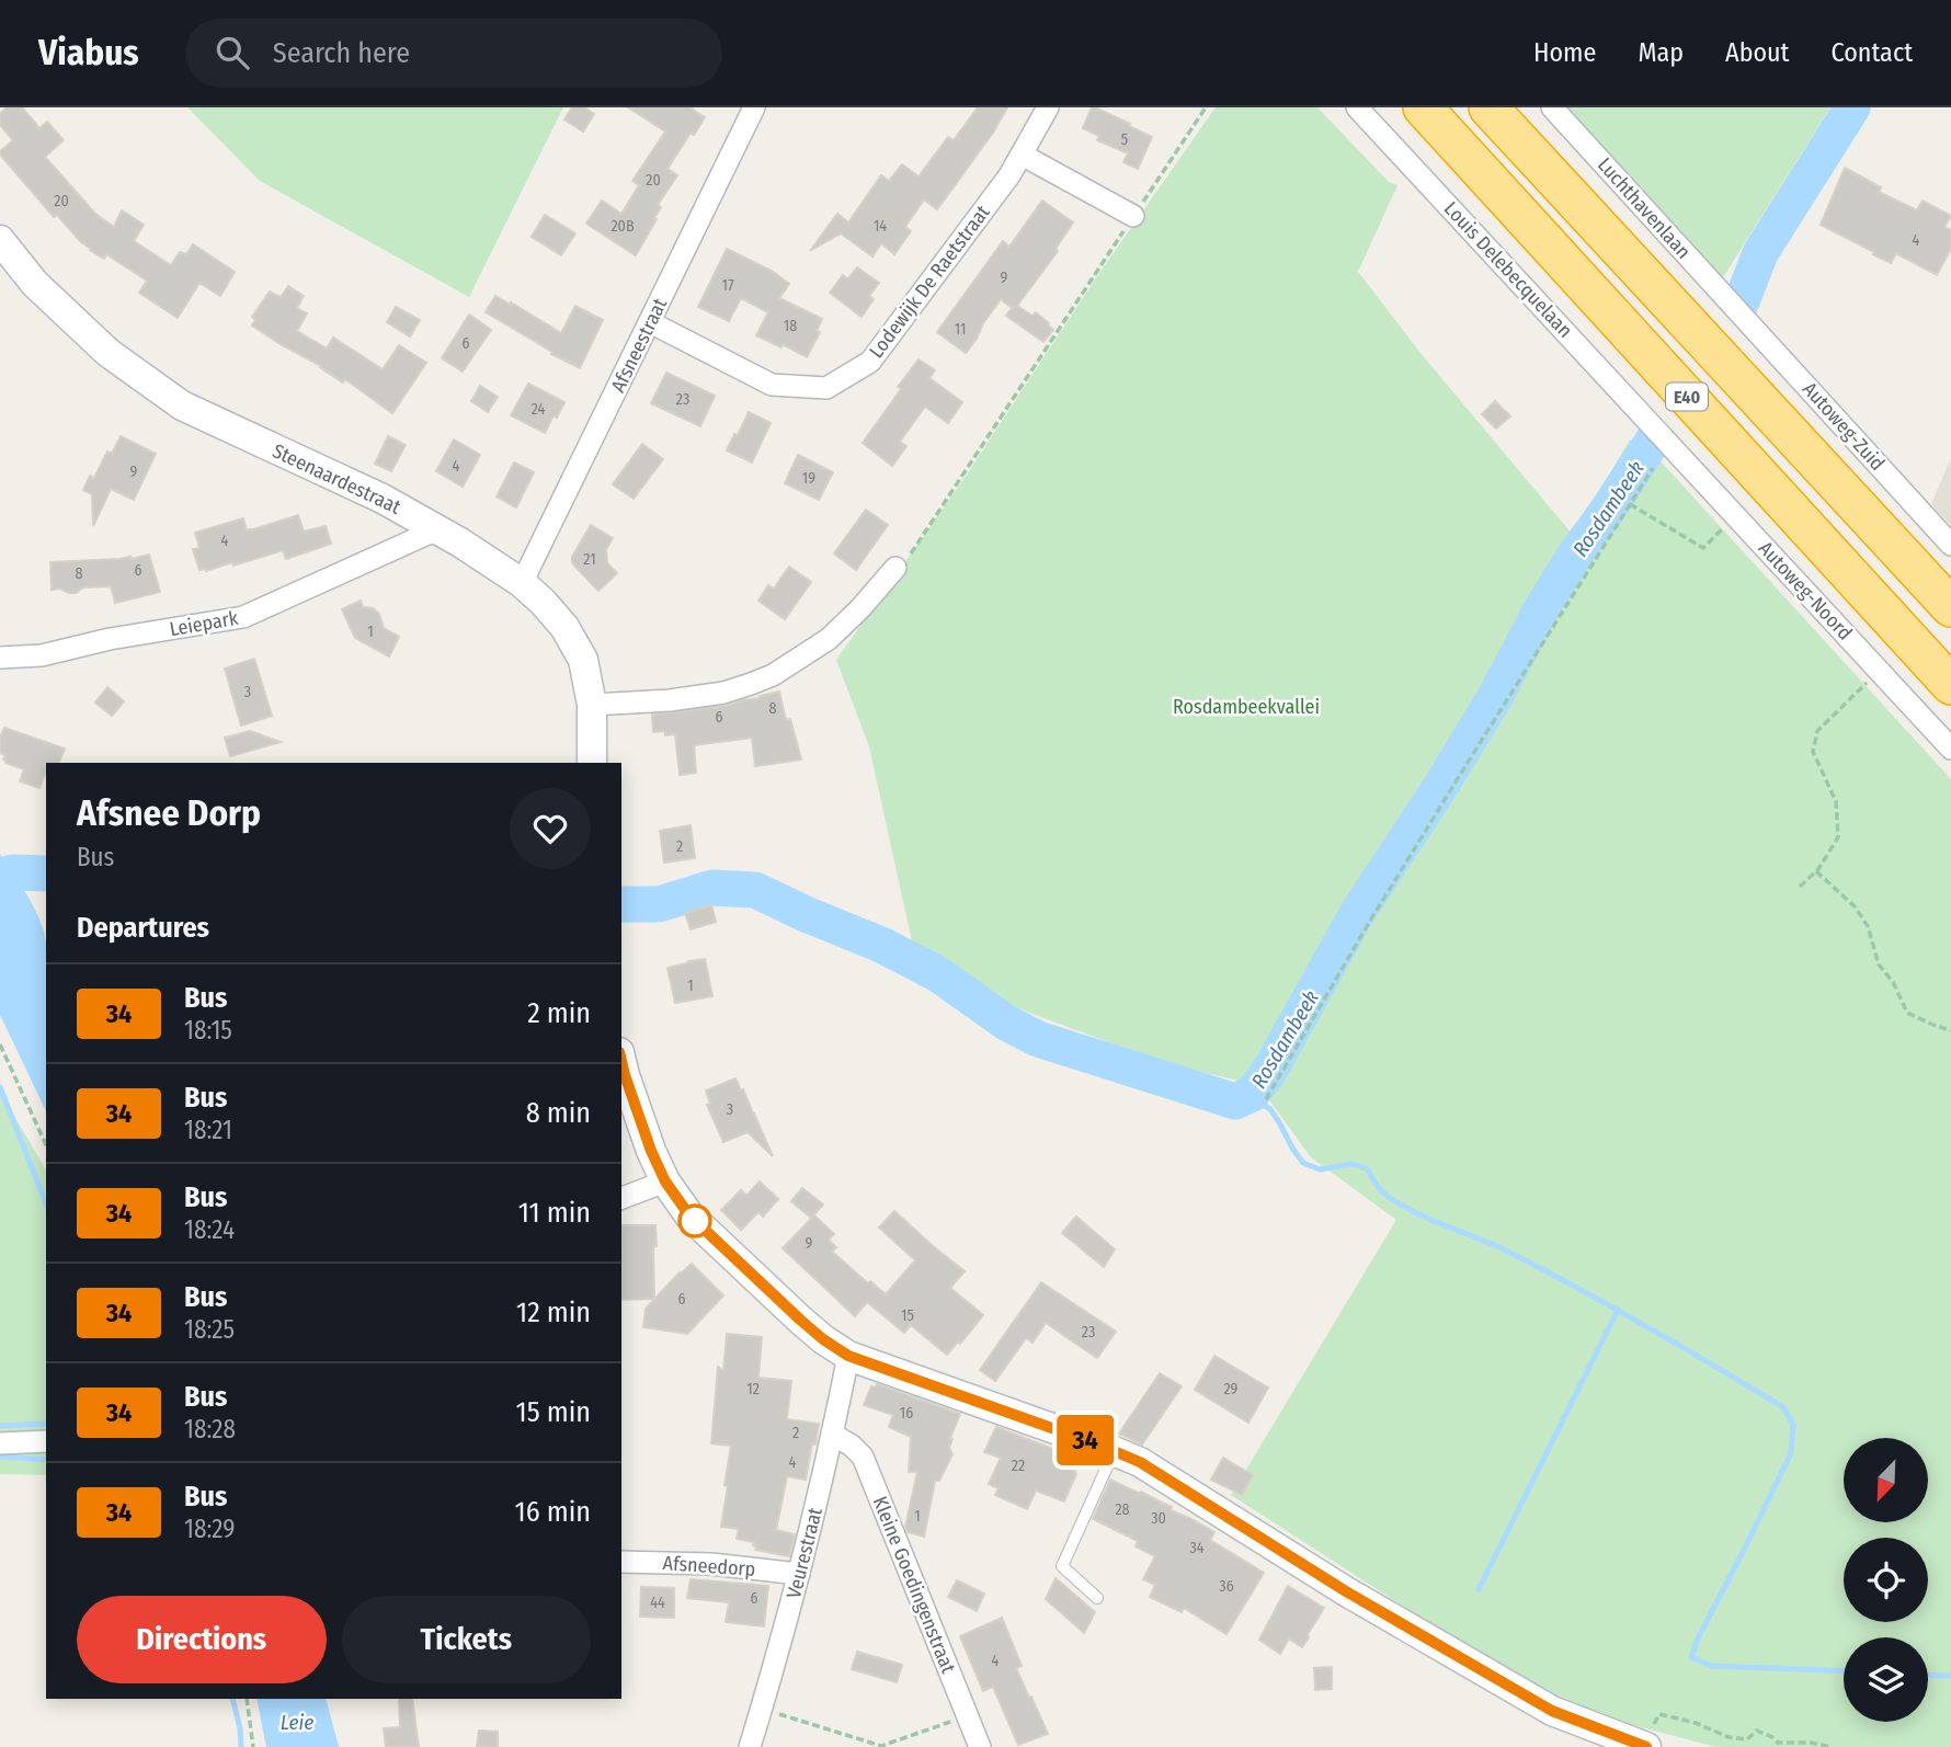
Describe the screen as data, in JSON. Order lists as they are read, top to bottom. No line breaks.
{"streets":{"highway":["E40"],"street":["Luchthavenlaan","Louis Delebecquelaan","Lodewijk De Raetstraat","Afsneestraat","Autoweg-Zuid","Steenaardestraat","Autoweg-Noord","Leiepark","Veurestraat","Afsneedorp","Kleine Goedingenstraat"]},"crossings":[["Luchthavenlaan","Autoweg-Zuid"],["Louis Delebecquelaan","Autoweg-Noord"],["Lodewijk De Raetstraat","Afsneestraat"],["Afsneestraat","Steenaardestraat"],["Steenaardestraat","Leiepark"],["Veurestraat","Afsneedorp"],["Veurestraat","Kleine Goedingenstraat"]],"water":["Rosdambeek","Leie"],"parks":["Rosdambeekvallei"],"lines":["bus line 34"],"house_numbers":["5","20","20","20B","14","4","9","17","18","11","6","23","24","4","9","19","4","21","6","8","1","3","8","6","2","1","3","9","6","15","23","12","29","16","2","4","22","28","1","30","34","36","6","44","4"],"north":"bottom left","page":{"header":"Viabus","search":"Search here","nav":["Home","Map","About","Contact"],"on_map":"34","heading":[["Afsnee Dorp","Bus"],"Departures"],"list":[{"mark":"34","name":"Bus","note":"18:15","value":"2 min"},{"mark":"34","name":"Bus","note":"18:21","value":"8 min"},{"mark":"34","name":"Bus","note":"18:24","value":"11 min"},{"mark":"34","name":"Bus","note":"18:25","value":"12 min"},{"mark":"34","name":"Bus","note":"18:28","value":"15 min"},{"mark":"34","name":"Bus","note":"18:29","value":"16 min"}],"buttons":["Directions","Tickets"]}}
